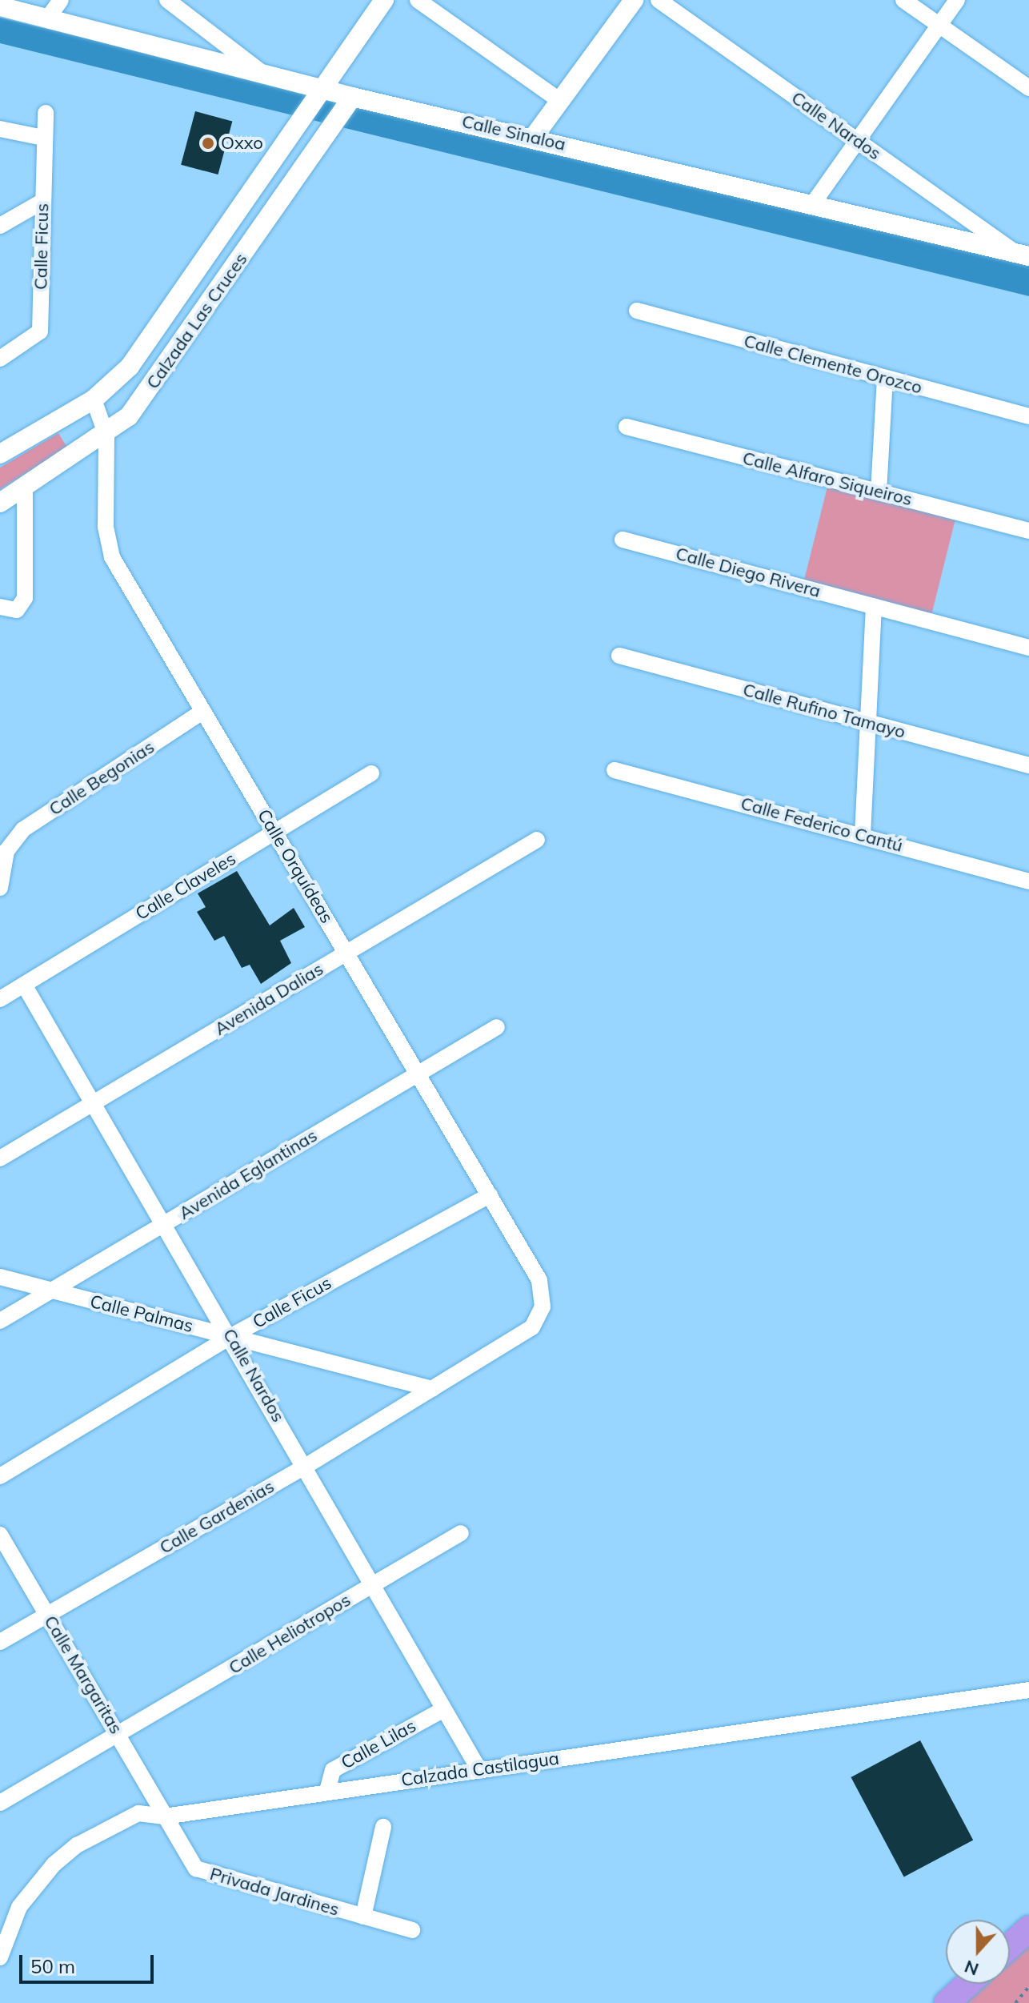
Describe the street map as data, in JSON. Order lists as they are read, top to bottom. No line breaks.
{"streets":{"street":["Calle Nardos","Calle Sinaloa","Calle Ficus","Calzada Las Cruces","Calle Clemente Orozco","Calle Alfaro Siqueiros","Calle Diego Rivera","Calle Rufino Tamayo","Calle Begonias","Calle Federico Cantú","Calle Orquídeas","Calle Claveles","Avenida Dalias","Avenida Eglantinas","Calle Palmas","Calle Gardenias","Calle Heliotropos","Calle Margaritas","Calle Lilas","Calzada Castilagua","Privada Jardines"]},"crossings":[["Calle Nardos","Calle Sinaloa"],["Calle Nardos","Calle Ficus"],["Calle Nardos","Calle Claveles"],["Calle Nardos","Avenida Dalias"],["Calle Nardos","Avenida Eglantinas"],["Calle Nardos","Calle Palmas"],["Calle Nardos","Calle Gardenias"],["Calle Nardos","Calle Heliotropos"],["Calle Nardos","Calle Lilas"],["Calle Nardos","Calzada Castilagua"],["Calle Sinaloa","Calzada Las Cruces"],["Calle Ficus","Calle Orquídeas"],["Calle Ficus","Calle Palmas"],["Calzada Las Cruces","Calle Orquídeas"],["Calle Begonias","Calle Orquídeas"],["Calle Orquídeas","Calle Claveles"],["Calle Orquídeas","Avenida Dalias"],["Calle Orquídeas","Avenida Eglantinas"],["Calle Orquídeas","Calle Gardenias"],["Avenida Eglantinas","Calle Palmas"],["Calle Palmas","Calle Gardenias"],["Calle Gardenias","Calle Margaritas"],["Calle Heliotropos","Calle Margaritas"],["Calle Margaritas","Calzada Castilagua"],["Calle Margaritas","Privada Jardines"],["Calle Lilas","Calzada Castilagua"],["Calzada Castilagua","Privada Jardines"]],"places":["Oxxo"],"scale_bar":"50 m","north":"bottom"}
